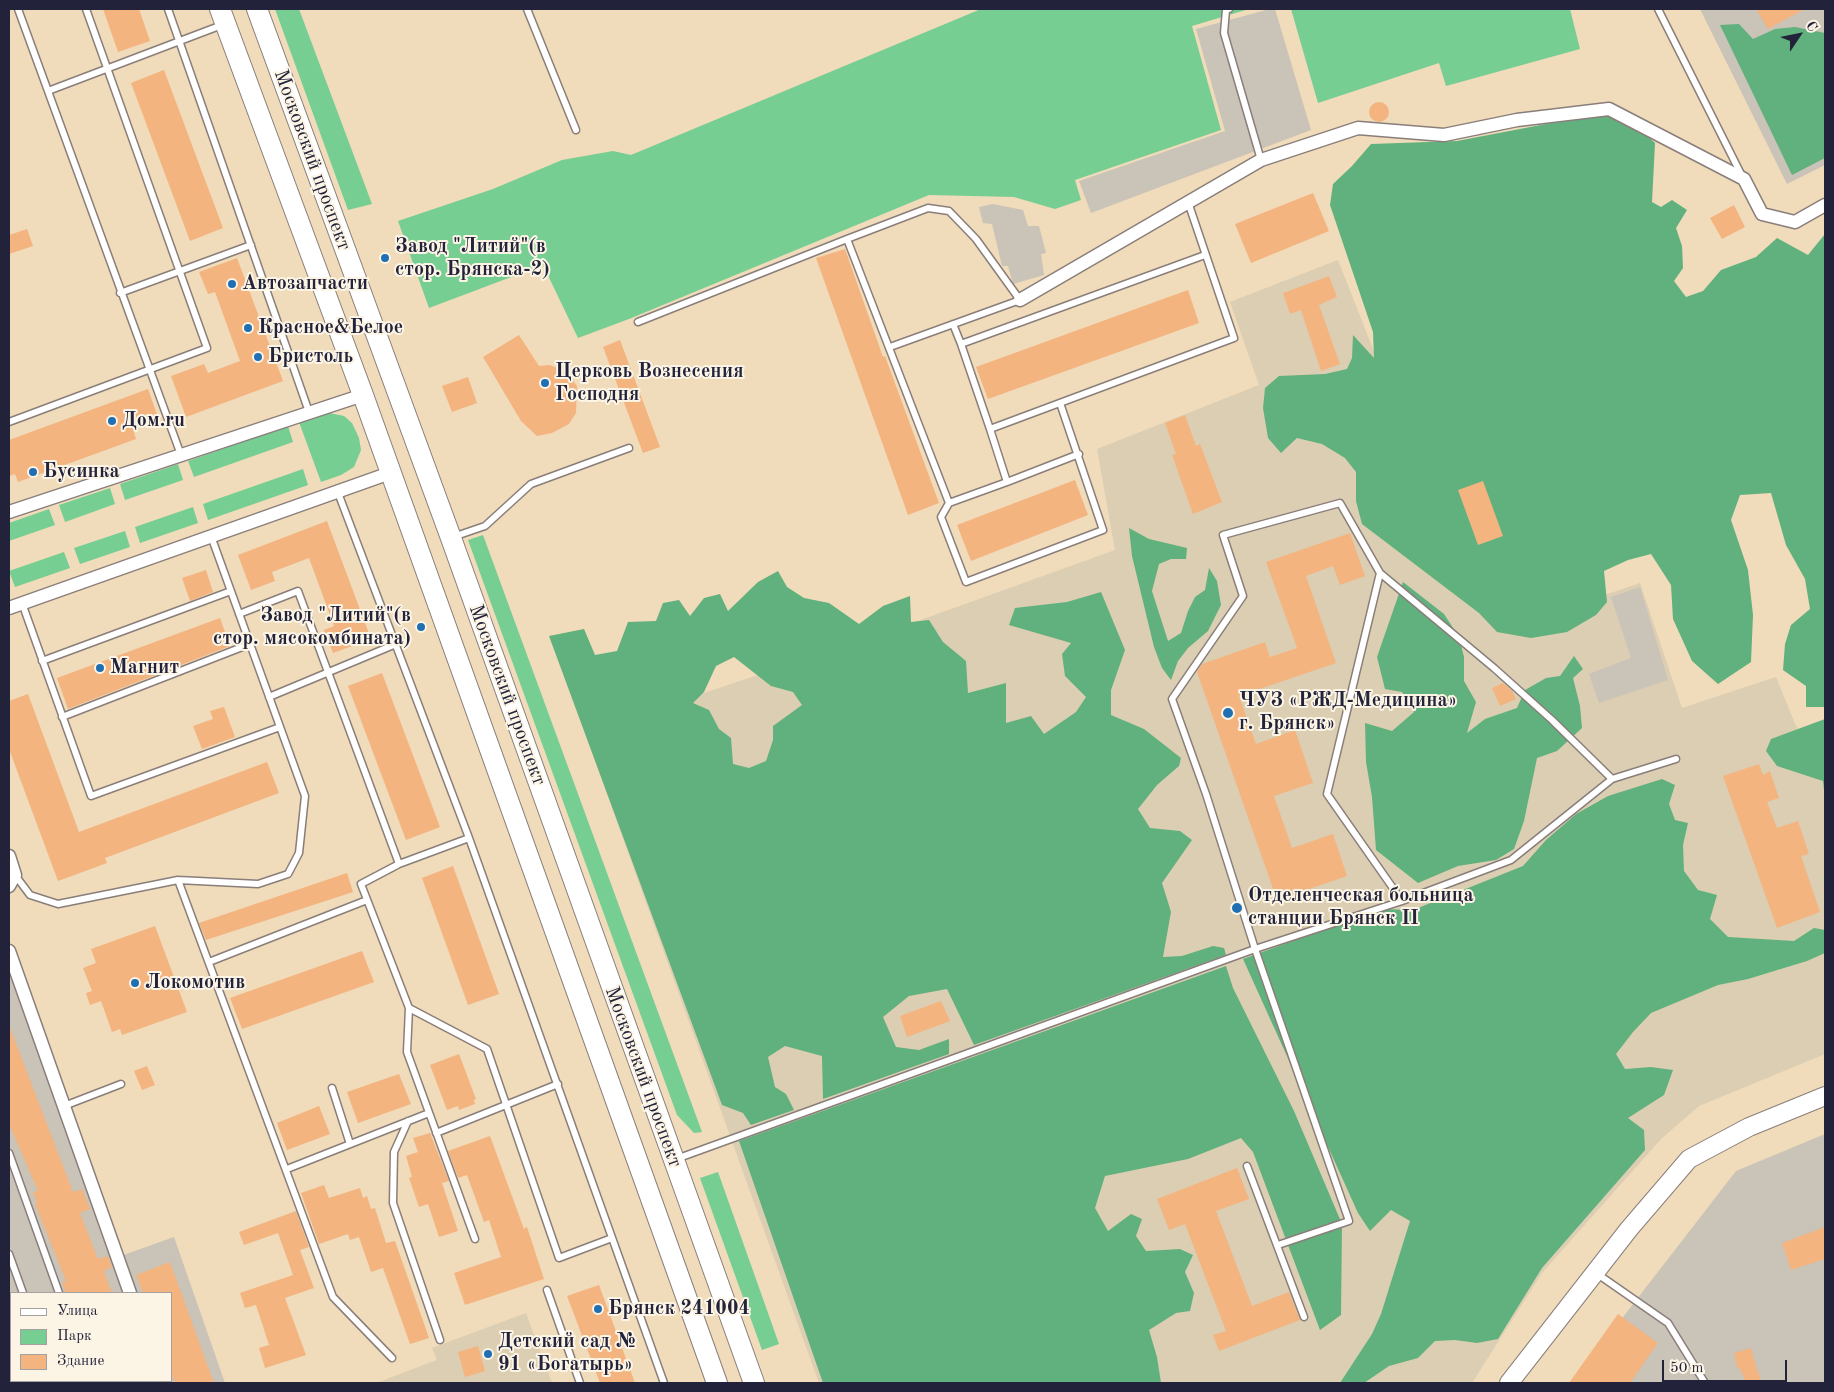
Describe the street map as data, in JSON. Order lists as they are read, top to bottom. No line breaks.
{"streets":{"main road":["Московский проспект"]},"places":["Завод \"Литий\"(в стор. Брянска-2)","Автозапчасти","Красное&Белое","Бристоль","Церковь Вознесения Господня","Дом.ru","Бусинка","Завод \"Литий\"(в стор. мясокомбината)","Магнит","ЧУЗ «РЖД-Медицина» г. Брянск»","Отделенческая больница станции Брянск II","Локомотив","Брянск 241004","Детский сад № 91 «Богатырь»"],"legend":["Улица","Парк","Здание"],"scale_bar":"50 m","north":"top right"}
